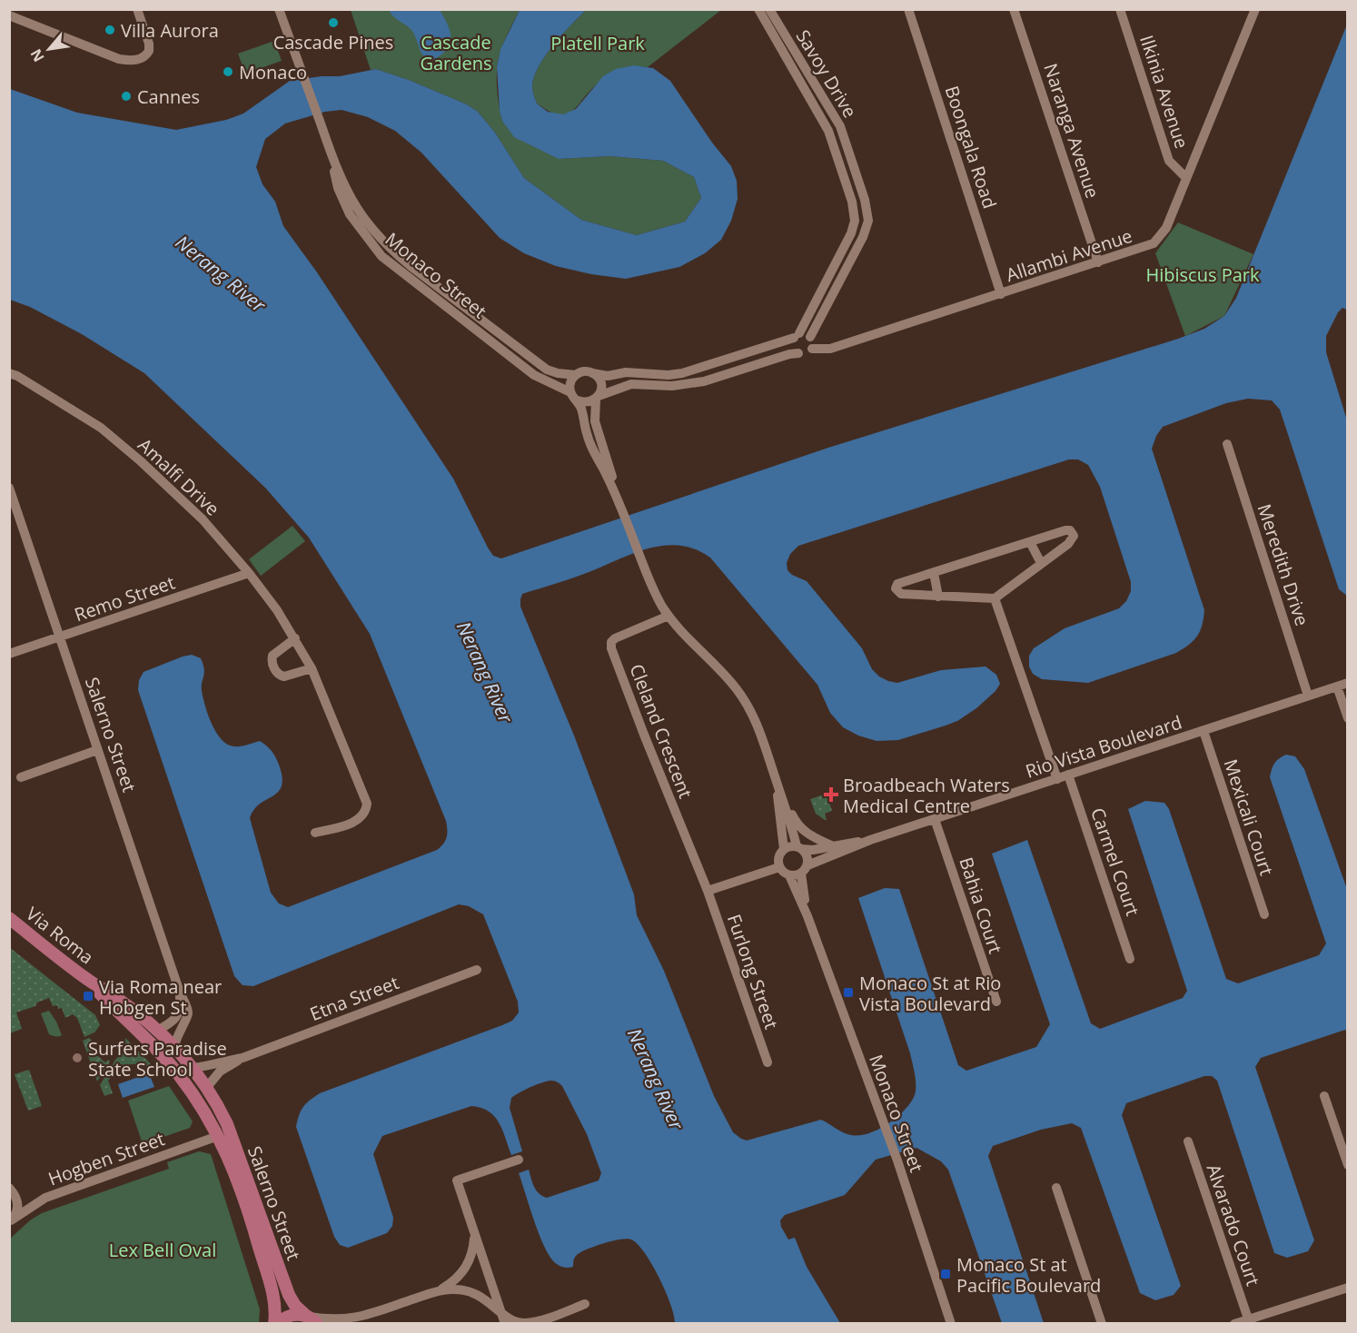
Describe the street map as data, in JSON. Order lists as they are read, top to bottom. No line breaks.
{"streets":{"main road":["Salerno Street","Via Roma"],"street":["Savoy Drive","Ilkinia Avenue","Naranga Avenue","Boongala Road","Allambi Avenue","Monaco Street","Amalfi Drive","Meredith Drive","Remo Street","Cleland Crescent","Rio Vista Boulevard","Mexicali Court","Carmel Court","Bahia Court","Furlong Street","Etna Street","Hogben Street","Alvarado Court"]},"crossings":[["Savoy Drive","Allambi Avenue"],["Ilkinia Avenue","Allambi Avenue"],["Naranga Avenue","Allambi Avenue"],["Boongala Road","Allambi Avenue"],["Monaco Street","Rio Vista Boulevard"],["Amalfi Drive","Remo Street"],["Meredith Drive","Rio Vista Boulevard"],["Remo Street","Salerno Street"],["Cleland Crescent","Furlong Street"],["Salerno Street","Via Roma"],["Salerno Street","Hogben Street"],["Rio Vista Boulevard","Mexicali Court"],["Rio Vista Boulevard","Carmel Court"],["Rio Vista Boulevard","Bahia Court"],["Via Roma","Etna Street"]],"water":["Nerang River"],"parks":["Cascade Gardens","Platell Park","Hibiscus Park","Lex Bell Oval"],"places":{"other":["Cascade Pines","Villa Aurora","Monaco","Cannes","Surfers Paradise State School"],"health":["Broadbeach Waters Medical Centre"],"transit":["Monaco St at Rio Vista Boulevard","Via Roma near Hobgen St","Monaco St at Pacific Boulevard"]},"north":"bottom left"}
